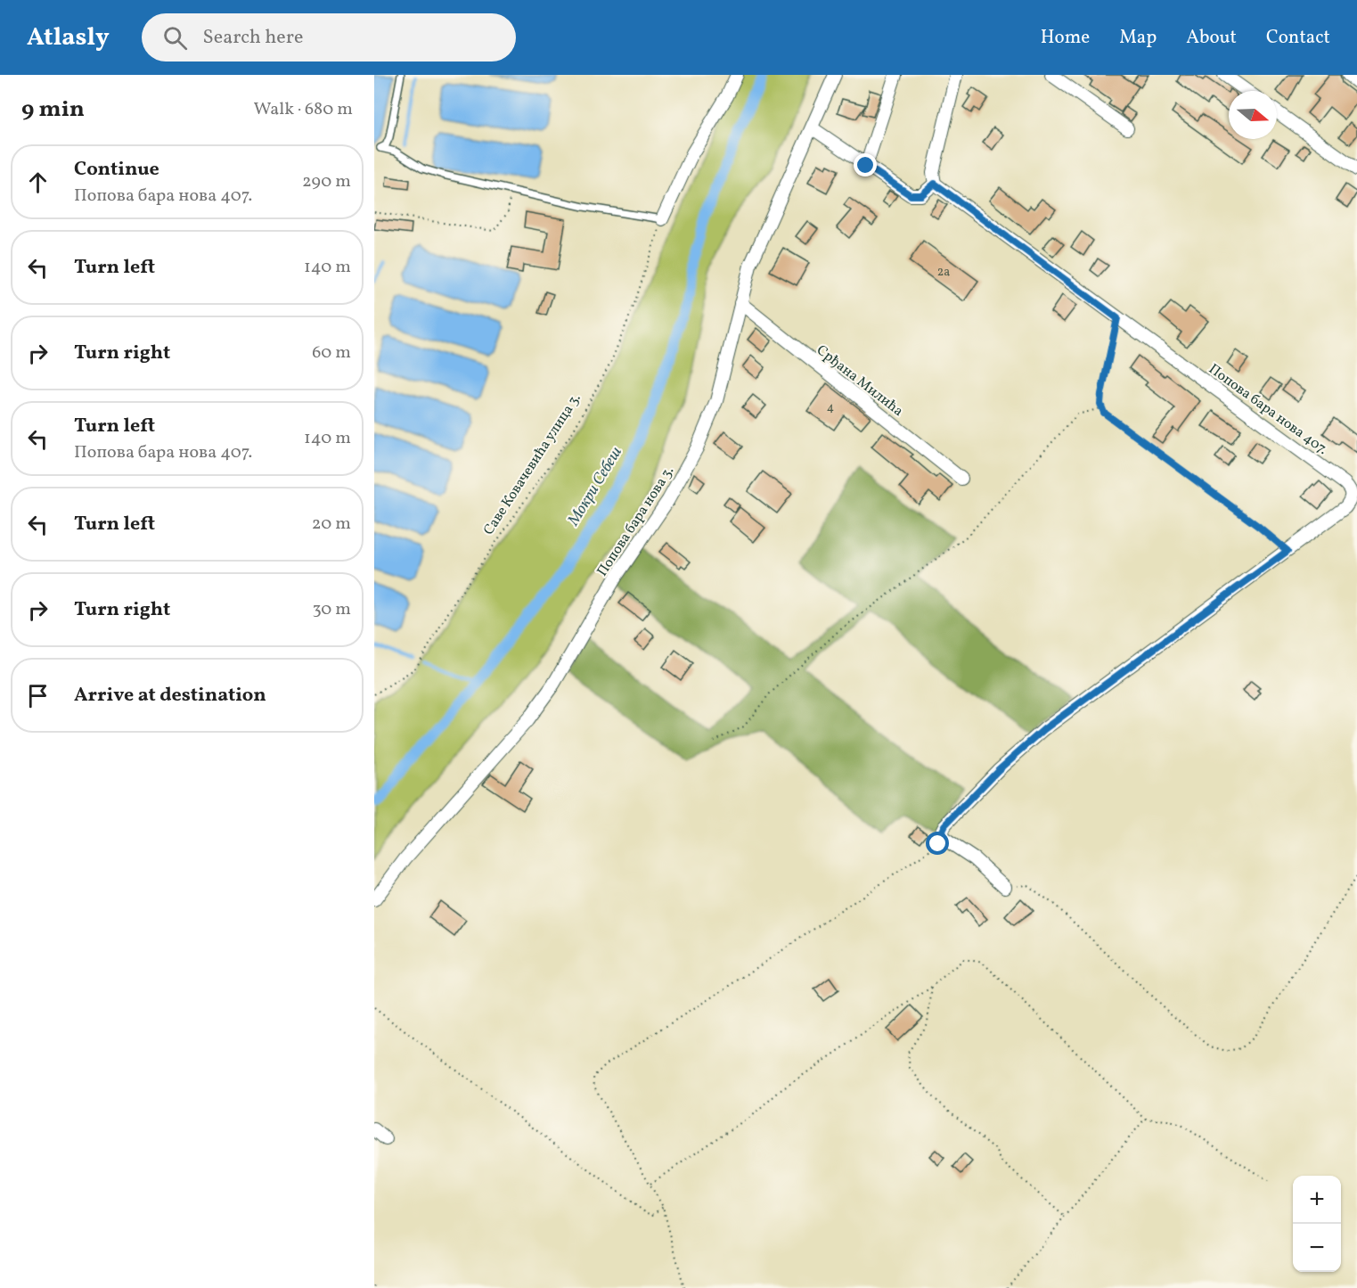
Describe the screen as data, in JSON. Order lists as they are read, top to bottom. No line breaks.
{"streets":{"street":["Срђана Милића","Попова бара нова 407.","Попова бара нова 3."],"path":["Саве Ковачевића улица 3."]},"crossings":[["Срђана Милића","Попова бара нова 3."]],"water":["Мокри Себеш"],"house_numbers":["2a","4"],"north":"right","page":{"header":"Atlasly","search":"Search here","nav":["Home","Map","About","Contact"],"heading":["9 min","Walk · 680 m"],"list":[["Continue","Попова бара нова 407.","290 m"],["Turn left","140 m"],["Turn right","60 m"],["Turn left","Попова бара нова 407.","140 m"],["Turn left","20 m"],["Turn right","30 m"],"Arrive at destination"],"map_buttons":["+","−"]}}
